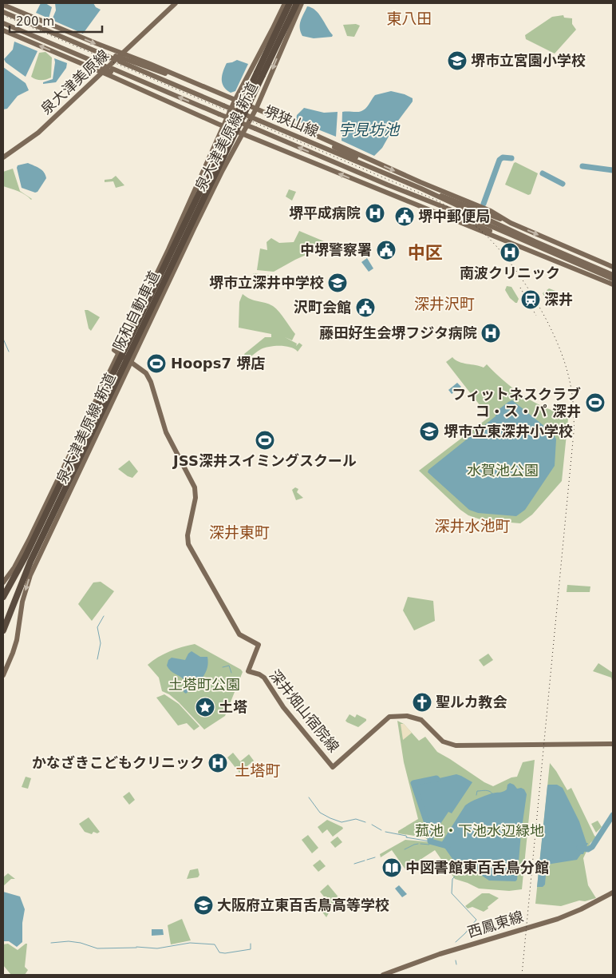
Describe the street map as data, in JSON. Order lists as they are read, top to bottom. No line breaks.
{"streets":{"highway":["阪和自動車道"],"main road":["泉大津美原線","堺狭山線","泉大津美原線 新道","深井畑山宿院線","西鳳東線"]},"crossings":[["泉大津美原線","堺狭山線"],["泉大津美原線 新道","深井畑山宿院線"]],"districts":["東八田","中区","深井沢町","深井水池町","深井東町","土塔町"],"water":["宇見坊池"],"parks":["水賀池公園","土塔町公園","菰池・下池水辺緑地"],"places":{"school or university":["堺市立宮園小学校","堺市立深井中学校","堺市立東深井小学校","大阪府立東百舌鳥高等学校"],"hospital":["堺平成病院","南波クリニック","藤田好生会堺フジタ病院","かなざきこどもクリニック"],"public building":["堺中郵便局","中堺警察署","沢町会館"],"station":["深井"],"sports":["Hoops7 堺店","フィットネスクラブ コ・ス・パ 深井","JSS深井スイミングスクール"],"church":["聖ルカ教会"],"place":["土塔"],"library":["中図書館東百舌鳥分館"]},"scale_bar":"200 m"}
